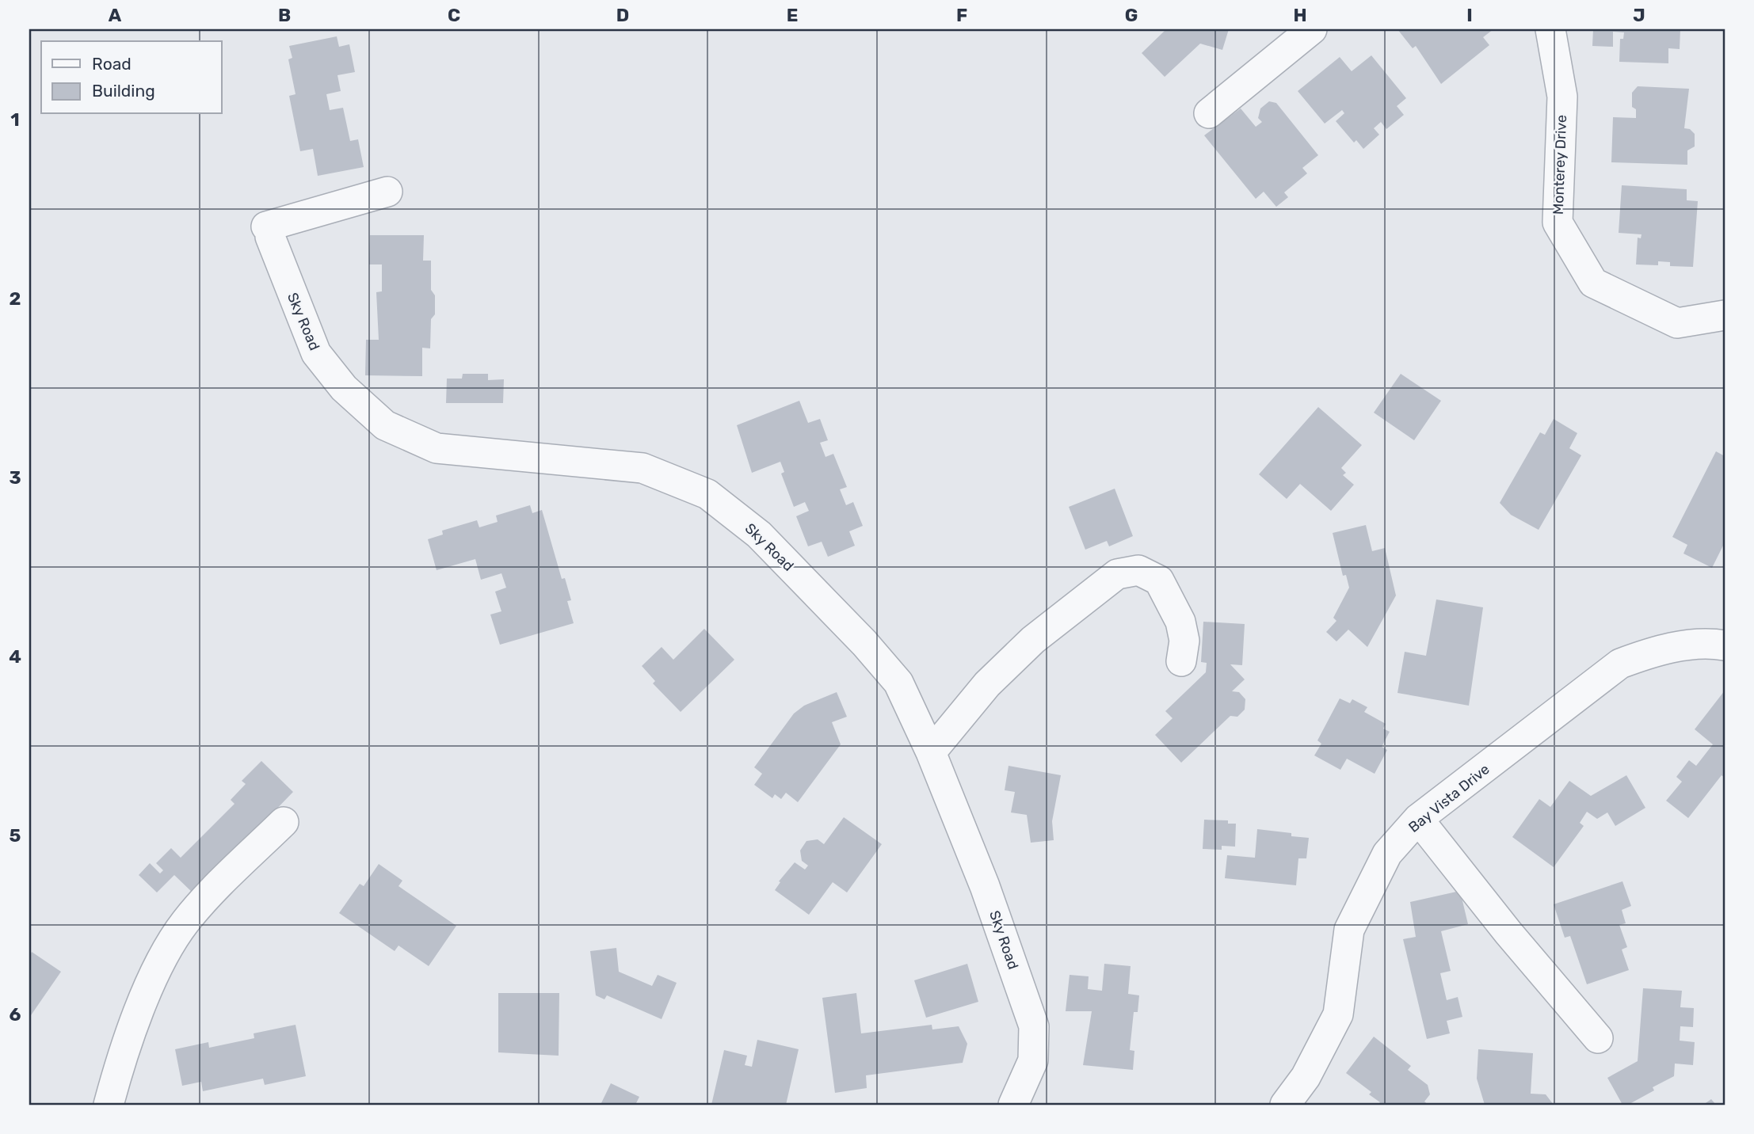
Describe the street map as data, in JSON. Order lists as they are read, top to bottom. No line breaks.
{"streets":{"street":["Monterey Drive","Sky Road","Bay Vista Drive"]},"legend":["Road","Building"],"grid":{"columns":["A","B","C","D","E","F","G","H","I","J"],"rows":["1","2","3","4","5","6"]}}
